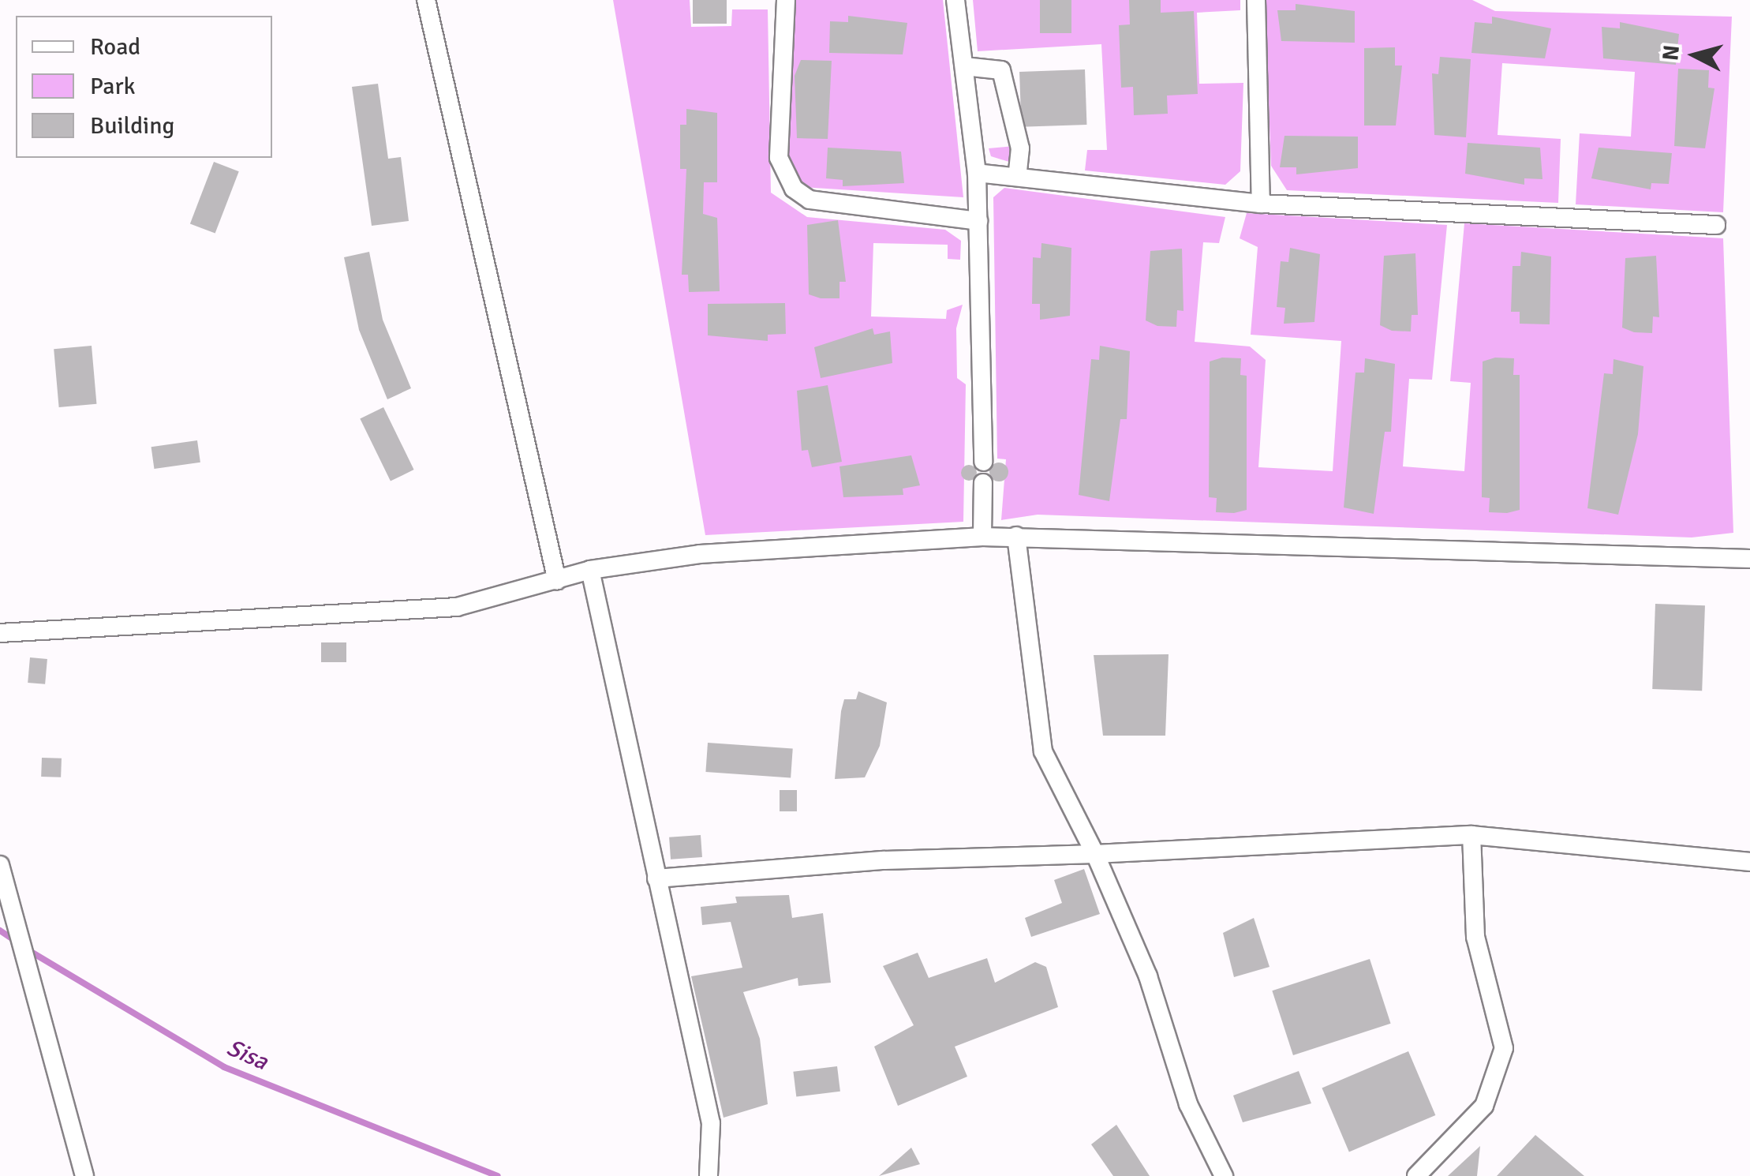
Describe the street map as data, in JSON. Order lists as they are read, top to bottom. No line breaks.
{"water":["Sisa"],"legend":["Road","Park","Building"],"north":"left"}
